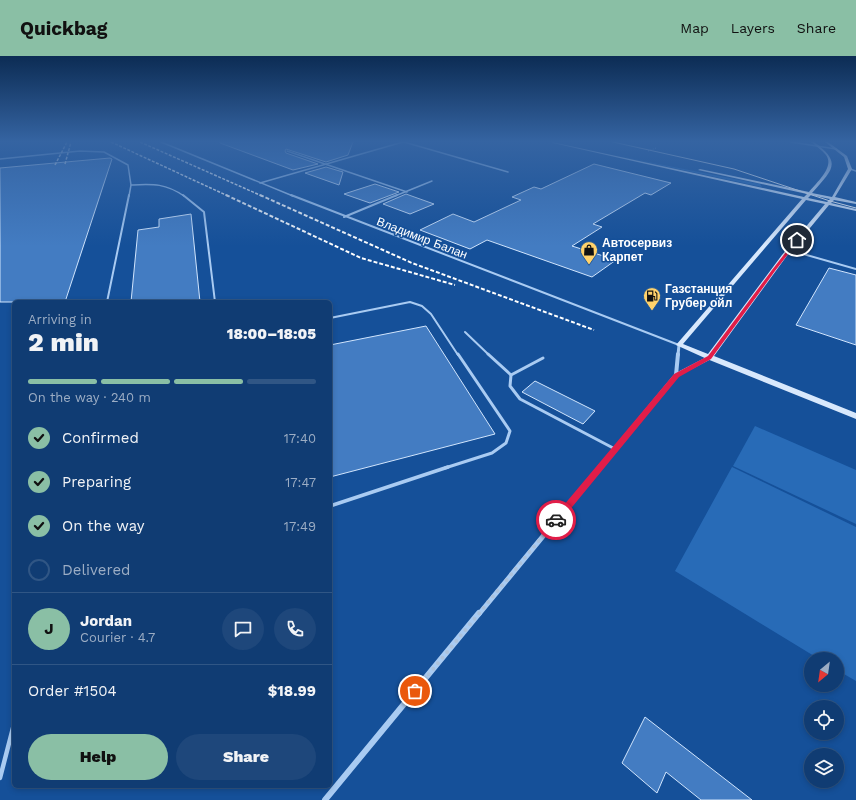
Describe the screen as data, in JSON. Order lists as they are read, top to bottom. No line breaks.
{"streets":{"lane":["Владимир Балан"]},"places":{"shop":["Автосервиз Карпет"],"fuel station":["Газстанция Грубер ойл"]},"north":"bottom left","page":{"header":"Quickbag","nav":["Map","Layers","Share"],"heading":["2 min","Arriving in","18:00–18:05"],"panel":["Jordan","Courier · 4.7","Order #1504","$18.99"],"bar":"On the way · 240 m","list":[["Confirmed","17:40"],["Preparing","17:47"],["On the way","17:49"],"Delivered"],"round":"J","buttons":["Help","Share"]}}
